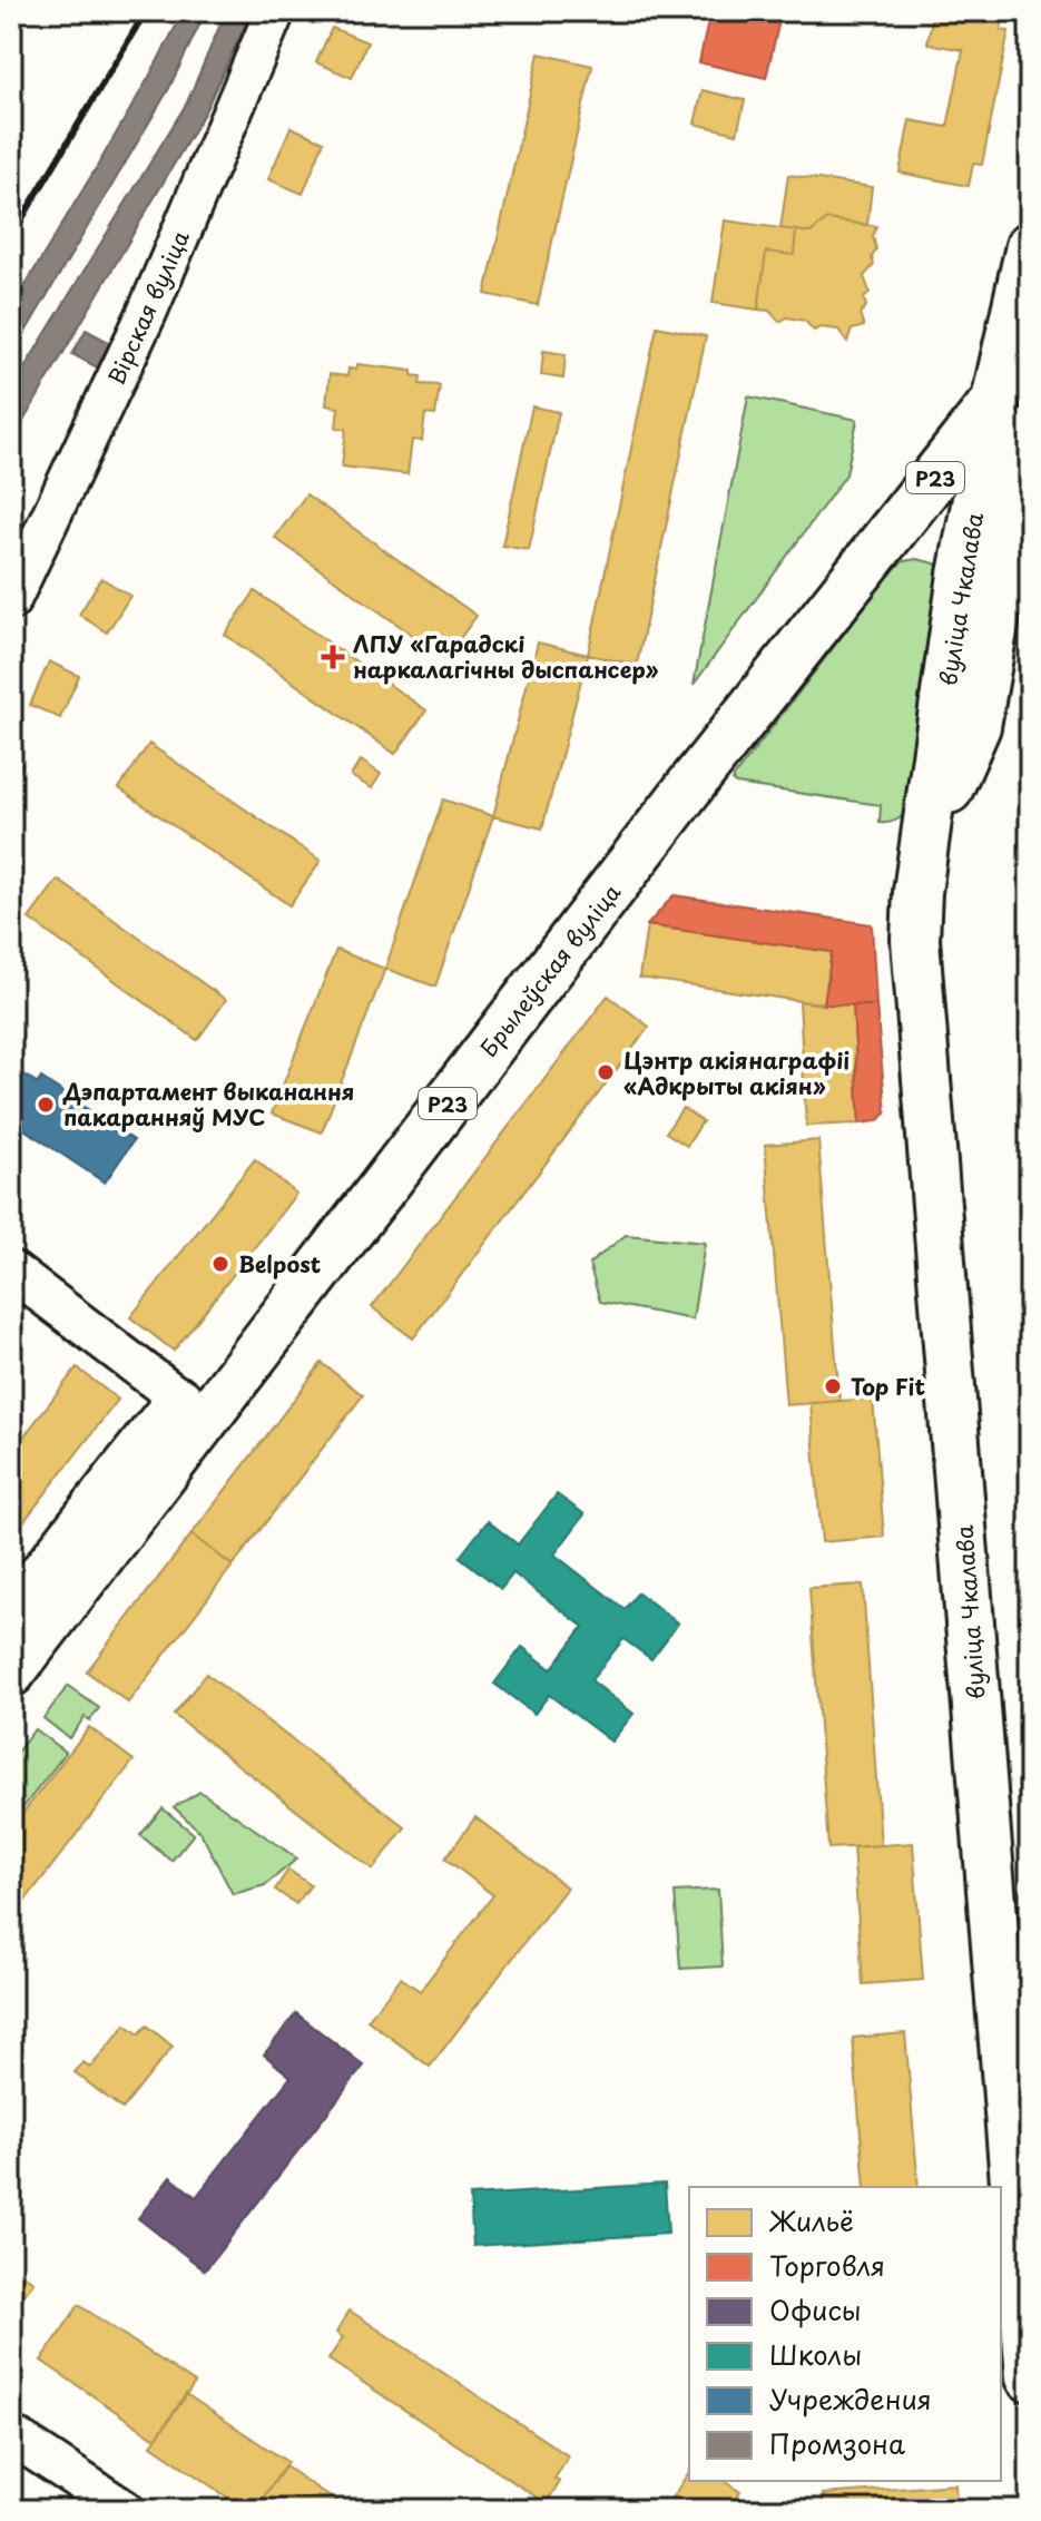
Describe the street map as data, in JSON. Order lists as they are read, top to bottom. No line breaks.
{"streets":{"main road":["Р23","вуліца Чкалава","Брылеўская вуліца"],"street":["Вірская вуліца"]},"crossings":[["вуліца Чкалава","Брылеўская вуліца"]],"places":{"health":["ЛПУ «Гарадскі наркалагічны дыспансер»"],"other":["Цэнтр акіянаграфіі «Адкрыты акіян»","Дэпартамент выканання пакаранняў МУС","Belpost","Top Fit"]},"legend":["Жильё","Торговля","Офисы","Школы","Учреждения","Промзона"]}
